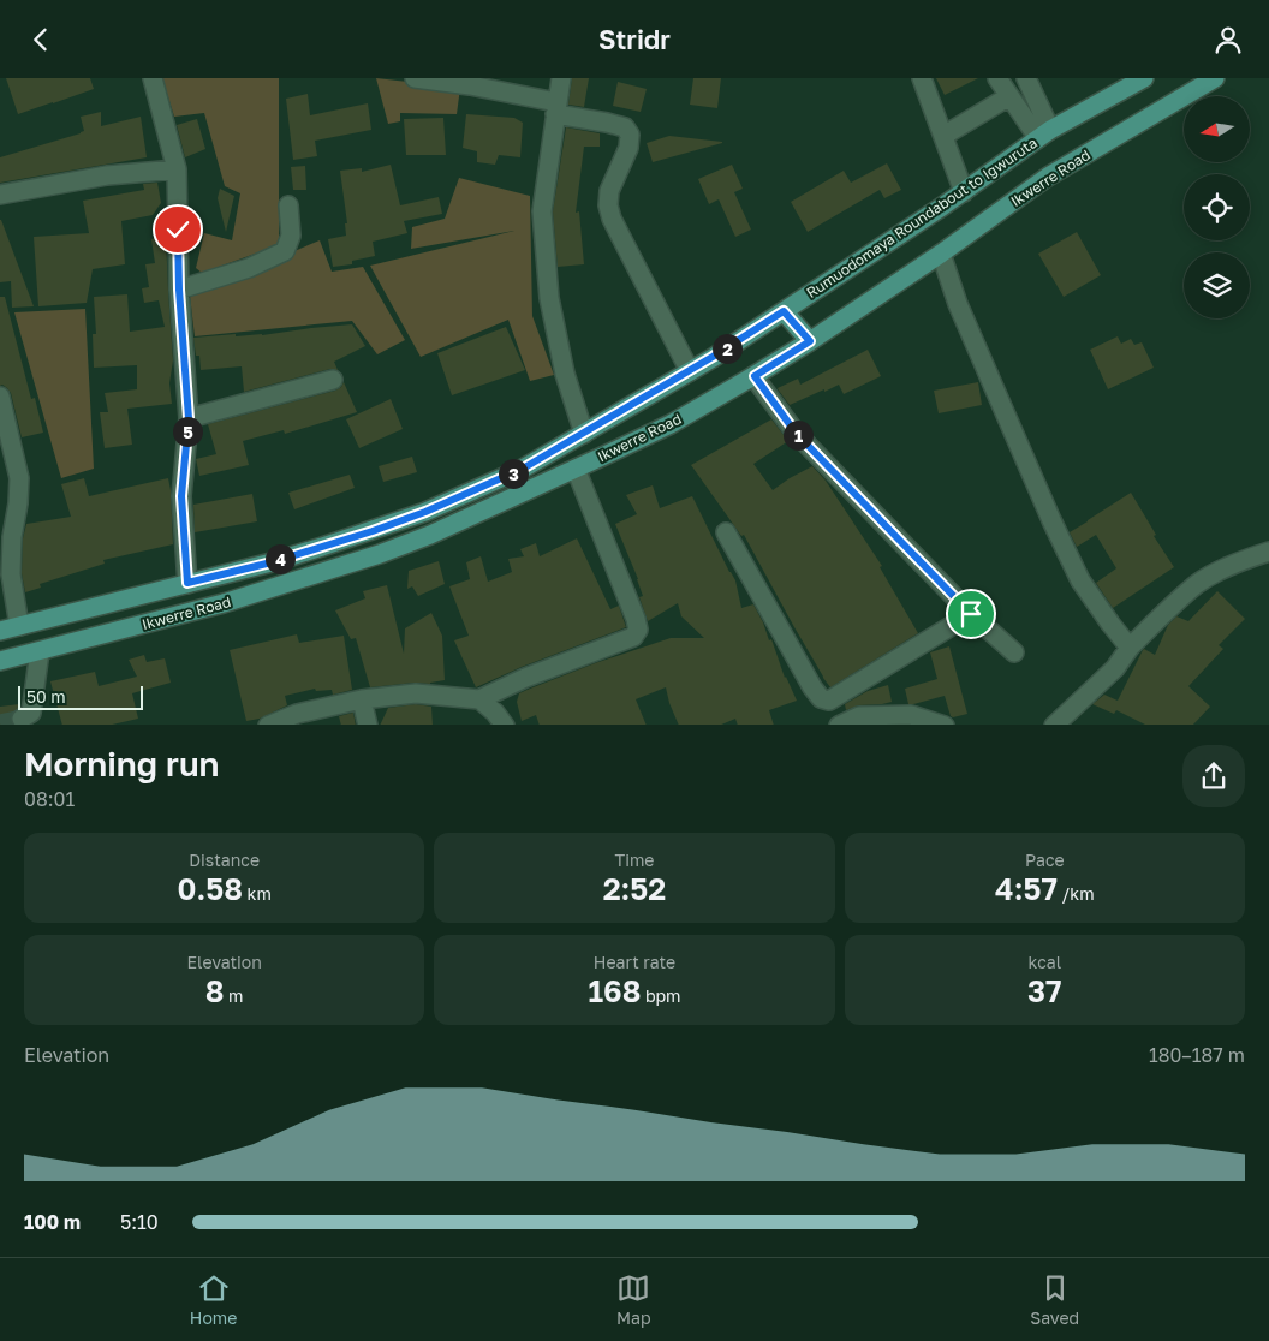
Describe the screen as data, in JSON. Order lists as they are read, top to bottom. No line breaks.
{"streets":{"main road":["Ikwerre Road","Rumuodomaya Roundabout to Igwuruta"]},"scale_bar":"50 m","north":"left","page":{"header":"Stridr","pins":["2","5","1","3","4"],"scale":"50 m","heading":["Morning run","08:01"],"stats":[["Distance","0.58 km"],["Time","2:52"],["Pace","4:57 /km"],["Elevation","8 m"],["Heart rate","168 bpm"],["kcal","37"]],"chart":["Elevation","180–187 m"],"list":[{"name":"100 m","note":"5:10"}],"tabs":["Home","Map","Saved"]}}
